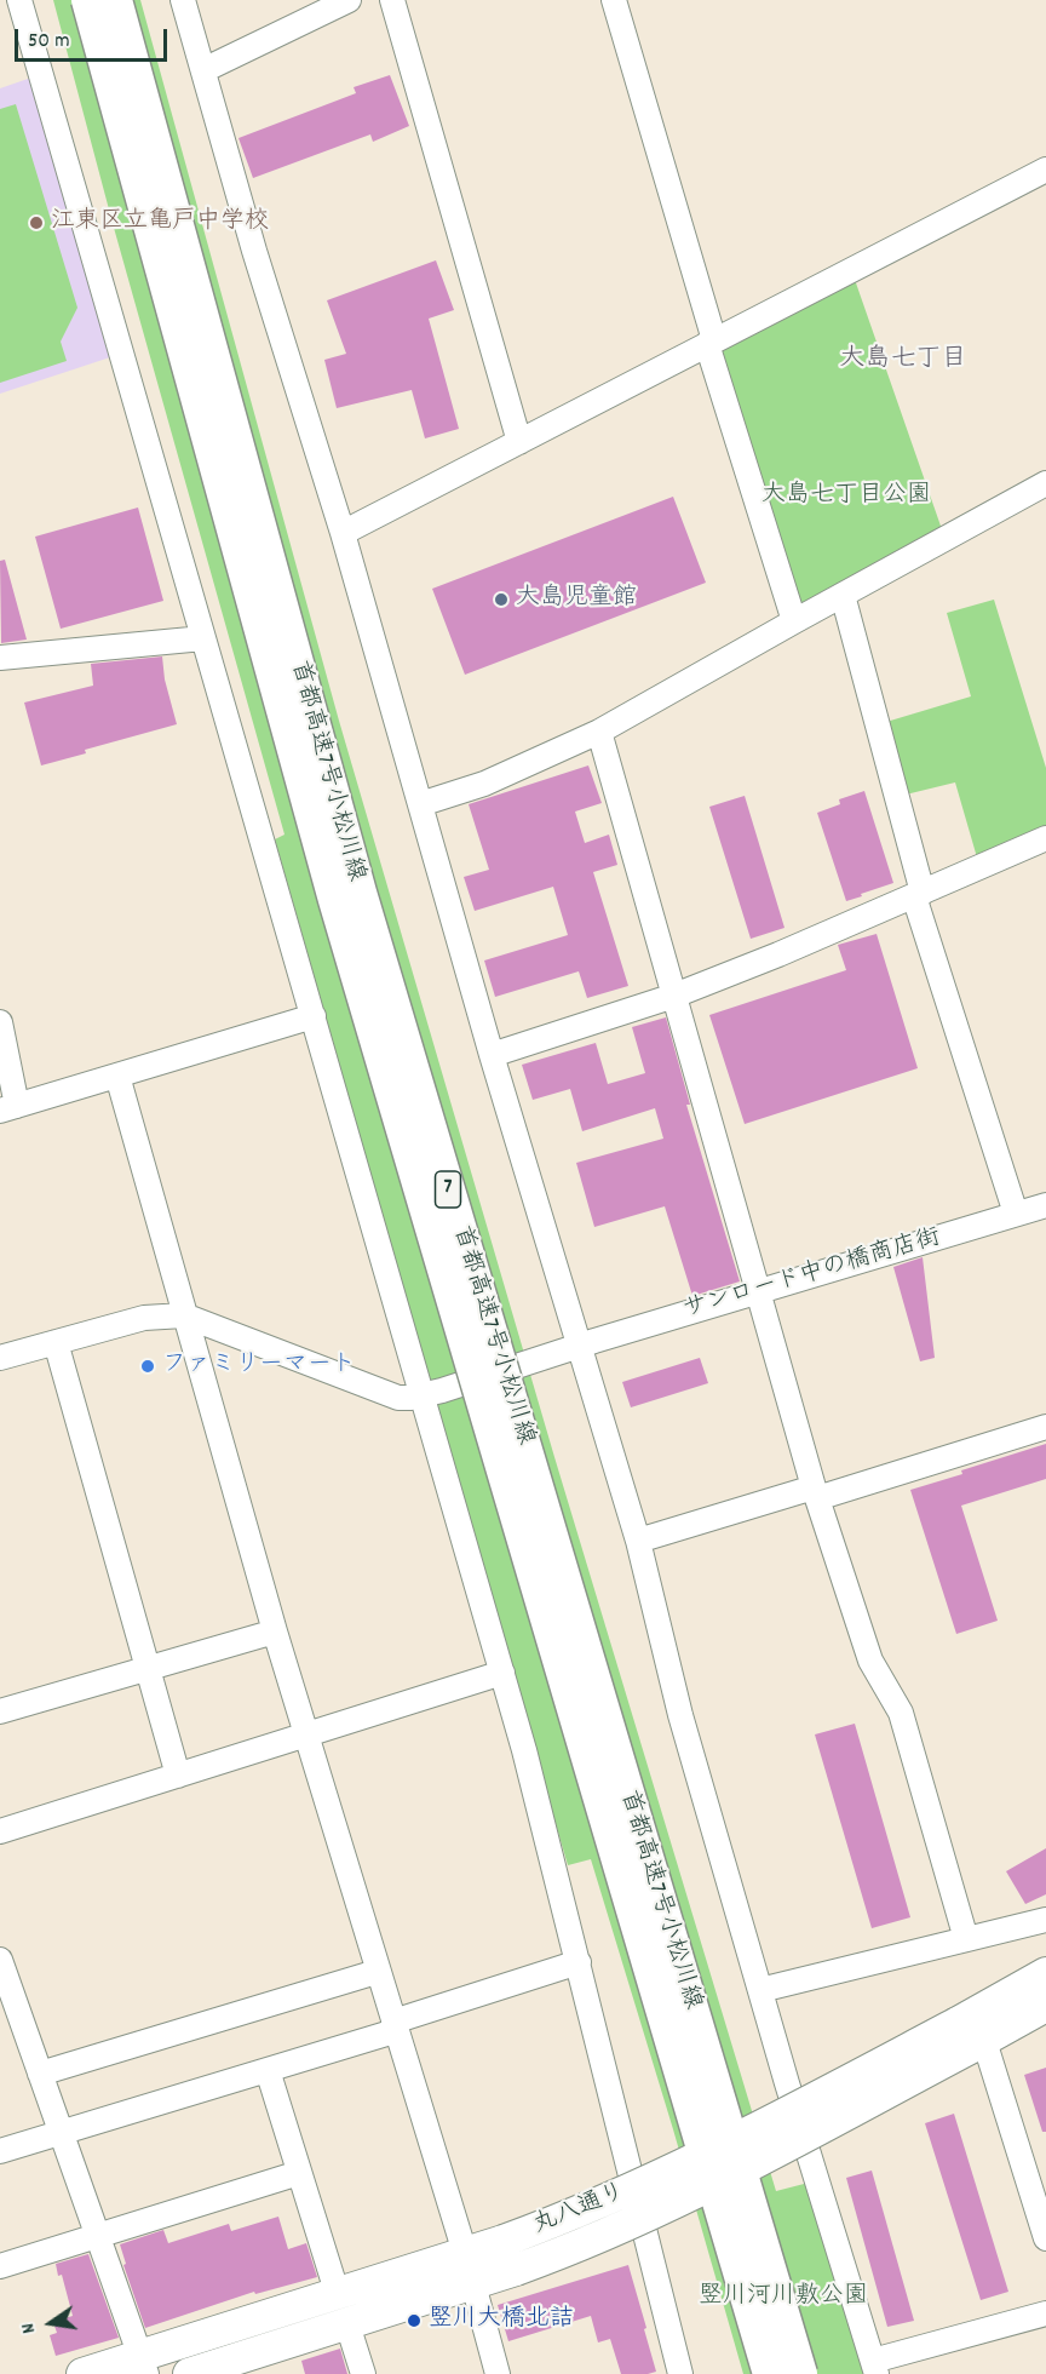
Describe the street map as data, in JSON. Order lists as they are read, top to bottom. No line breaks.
{"streets":{"highway":["首都高速7号小松川線","7"],"main road":["丸八通り"],"street":["サンロード中の橋商店街"]},"districts":["大島七丁目"],"parks":["大島七丁目公園","竪川河川敷公園"],"places":["江東区立亀戸中学校","大島児童館","ファミリーマート","竪川大橋北詰"],"scale_bar":"50 m","north":"left"}
